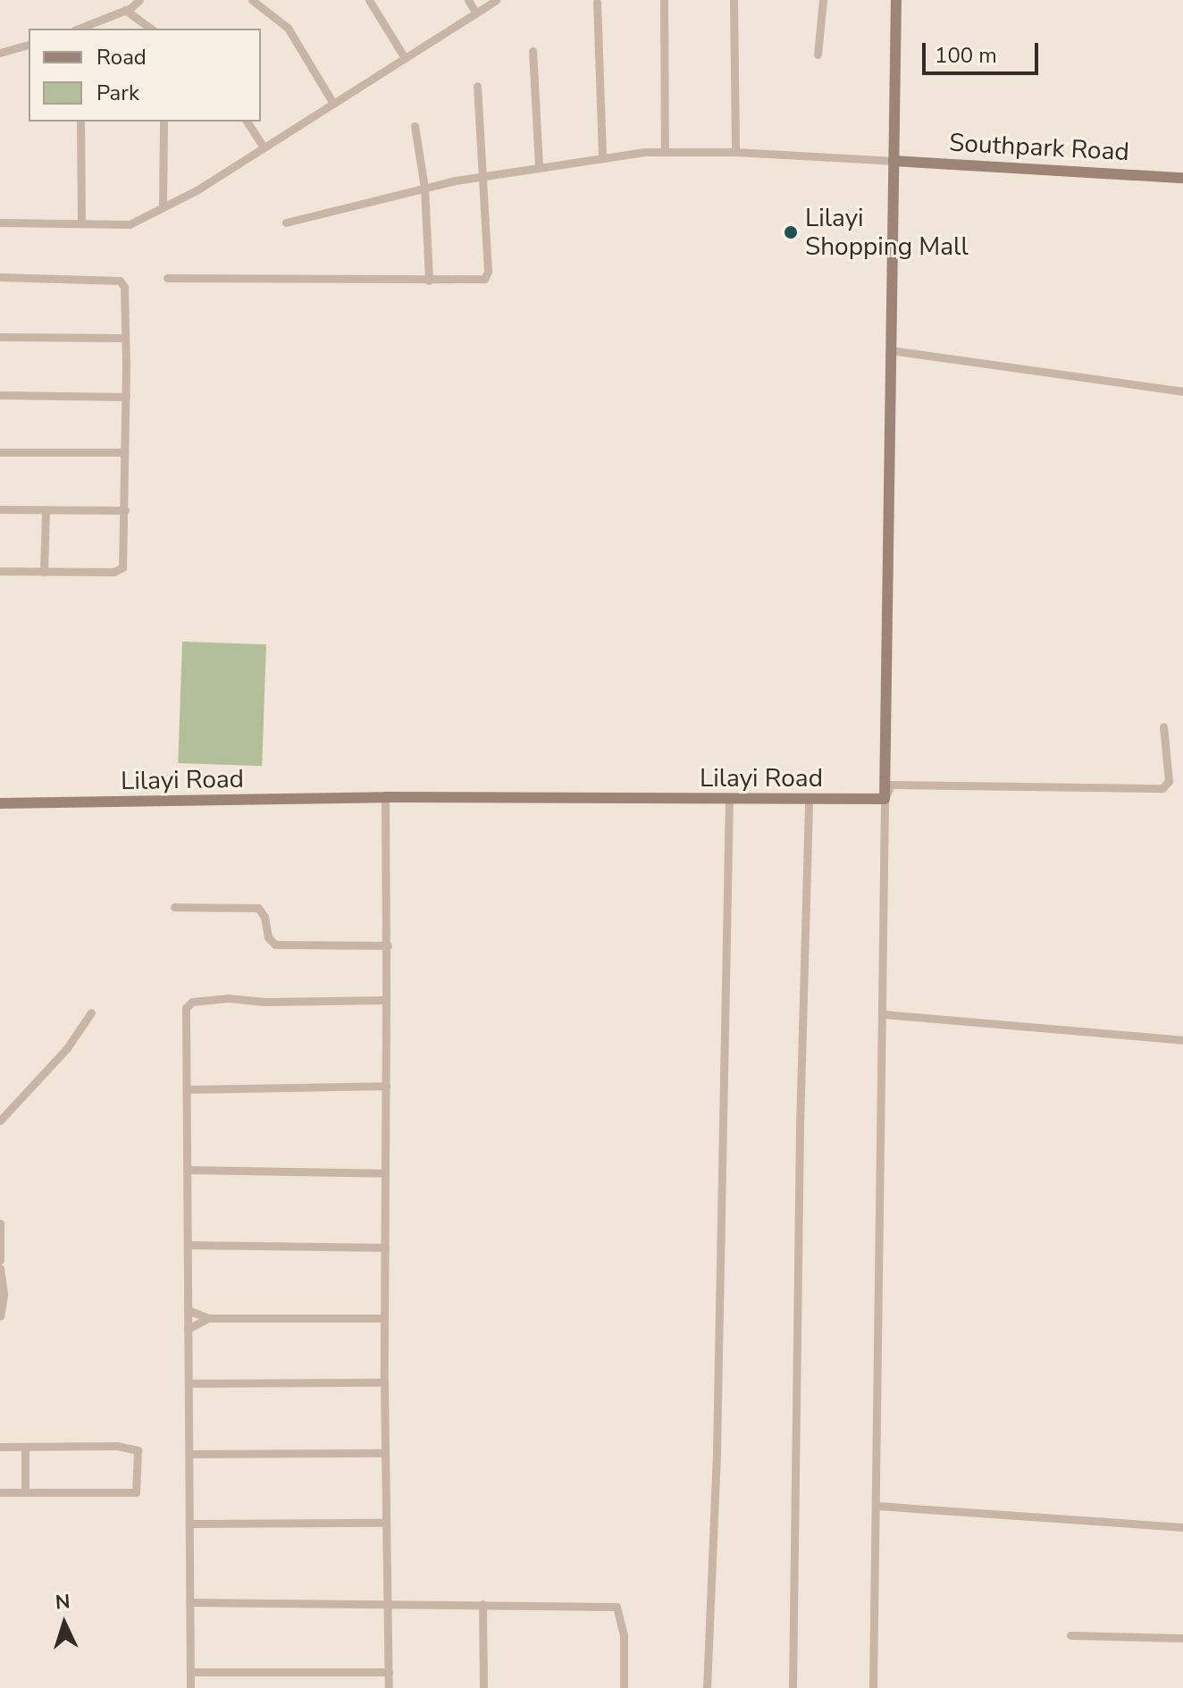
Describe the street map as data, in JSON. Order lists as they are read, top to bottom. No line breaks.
{"streets":{"street":["Southpark Road","Lilayi Road"]},"places":["Lilayi Shopping Mall"],"legend":["Road","Park"],"scale_bar":"100 m","north":"top"}
